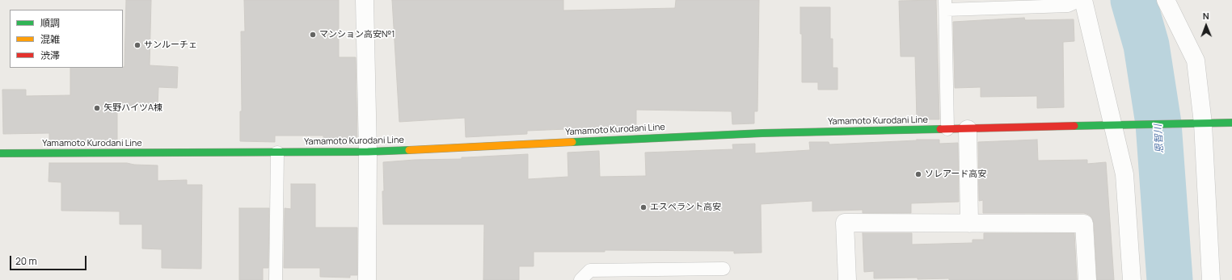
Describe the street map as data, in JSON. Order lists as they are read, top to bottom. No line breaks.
{"streets":{"main road":["Yamamoto Kurodani Line"]},"water":["恩智川"],"places":["マンション高安№1","サンルーチェ","矢野ハイツA棟","ソレアード高安","エスペラント高安"],"legend":["順調","混雑","渋滞"],"scale_bar":"20 m","north":"top"}
